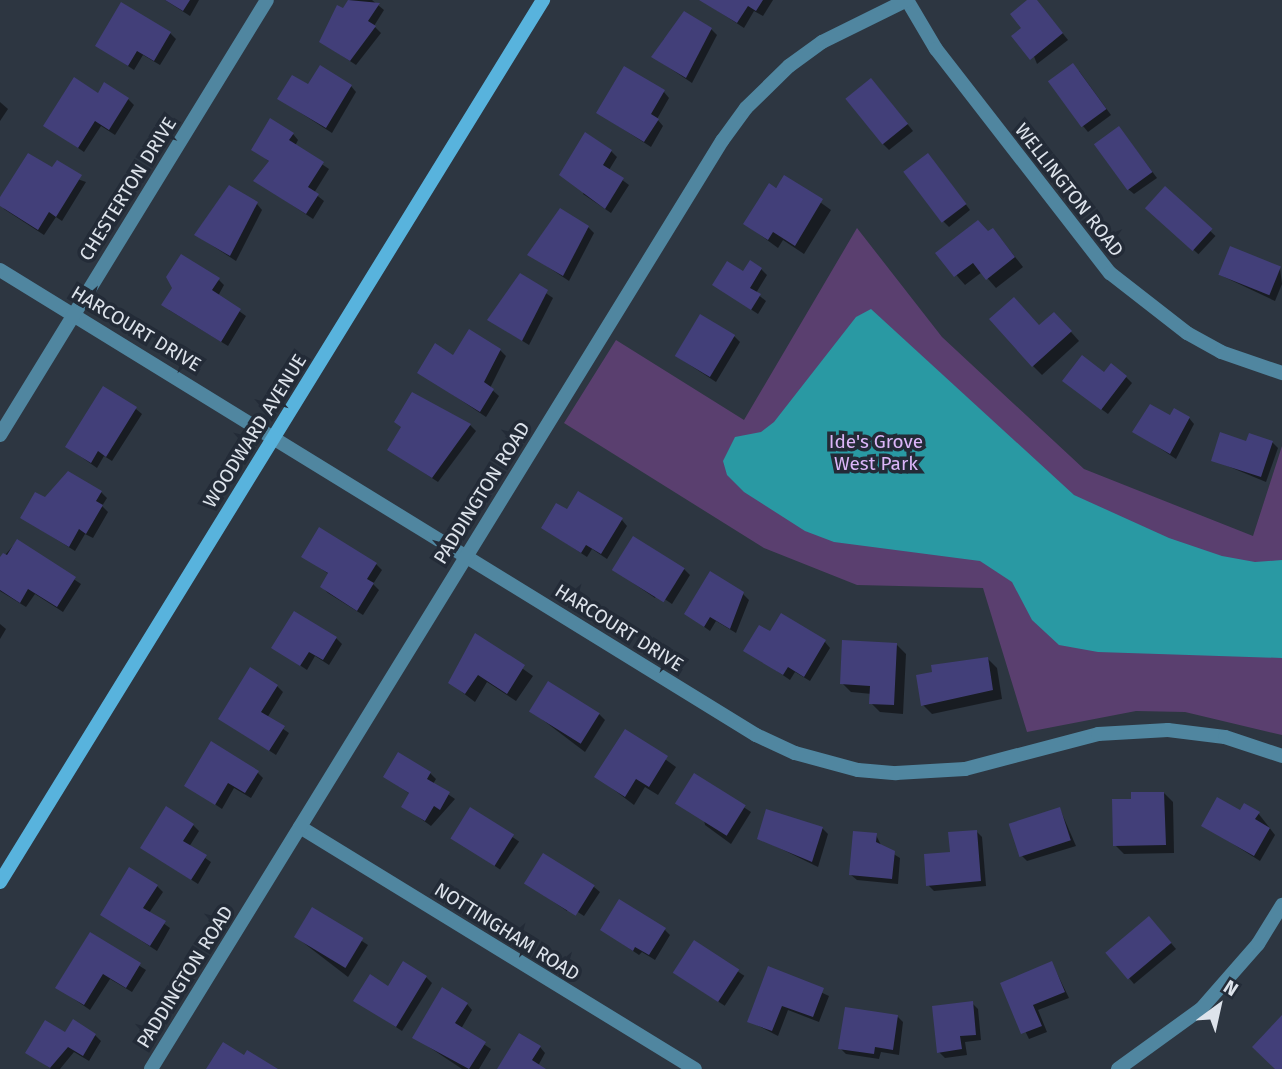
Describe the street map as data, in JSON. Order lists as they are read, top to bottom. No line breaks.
{"streets":{"main road":["WOODWARD AVENUE"],"street":["CHESTERTON DRIVE","WELLINGTON ROAD","HARCOURT DRIVE","PADDINGTON ROAD","NOTTINGHAM ROAD"]},"crossings":[["CHESTERTON DRIVE","HARCOURT DRIVE"],["WELLINGTON ROAD","PADDINGTON ROAD"],["HARCOURT DRIVE","WOODWARD AVENUE"],["HARCOURT DRIVE","PADDINGTON ROAD"],["PADDINGTON ROAD","NOTTINGHAM ROAD"]],"parks":["Ide's Grove West Park"],"north":"top right"}
